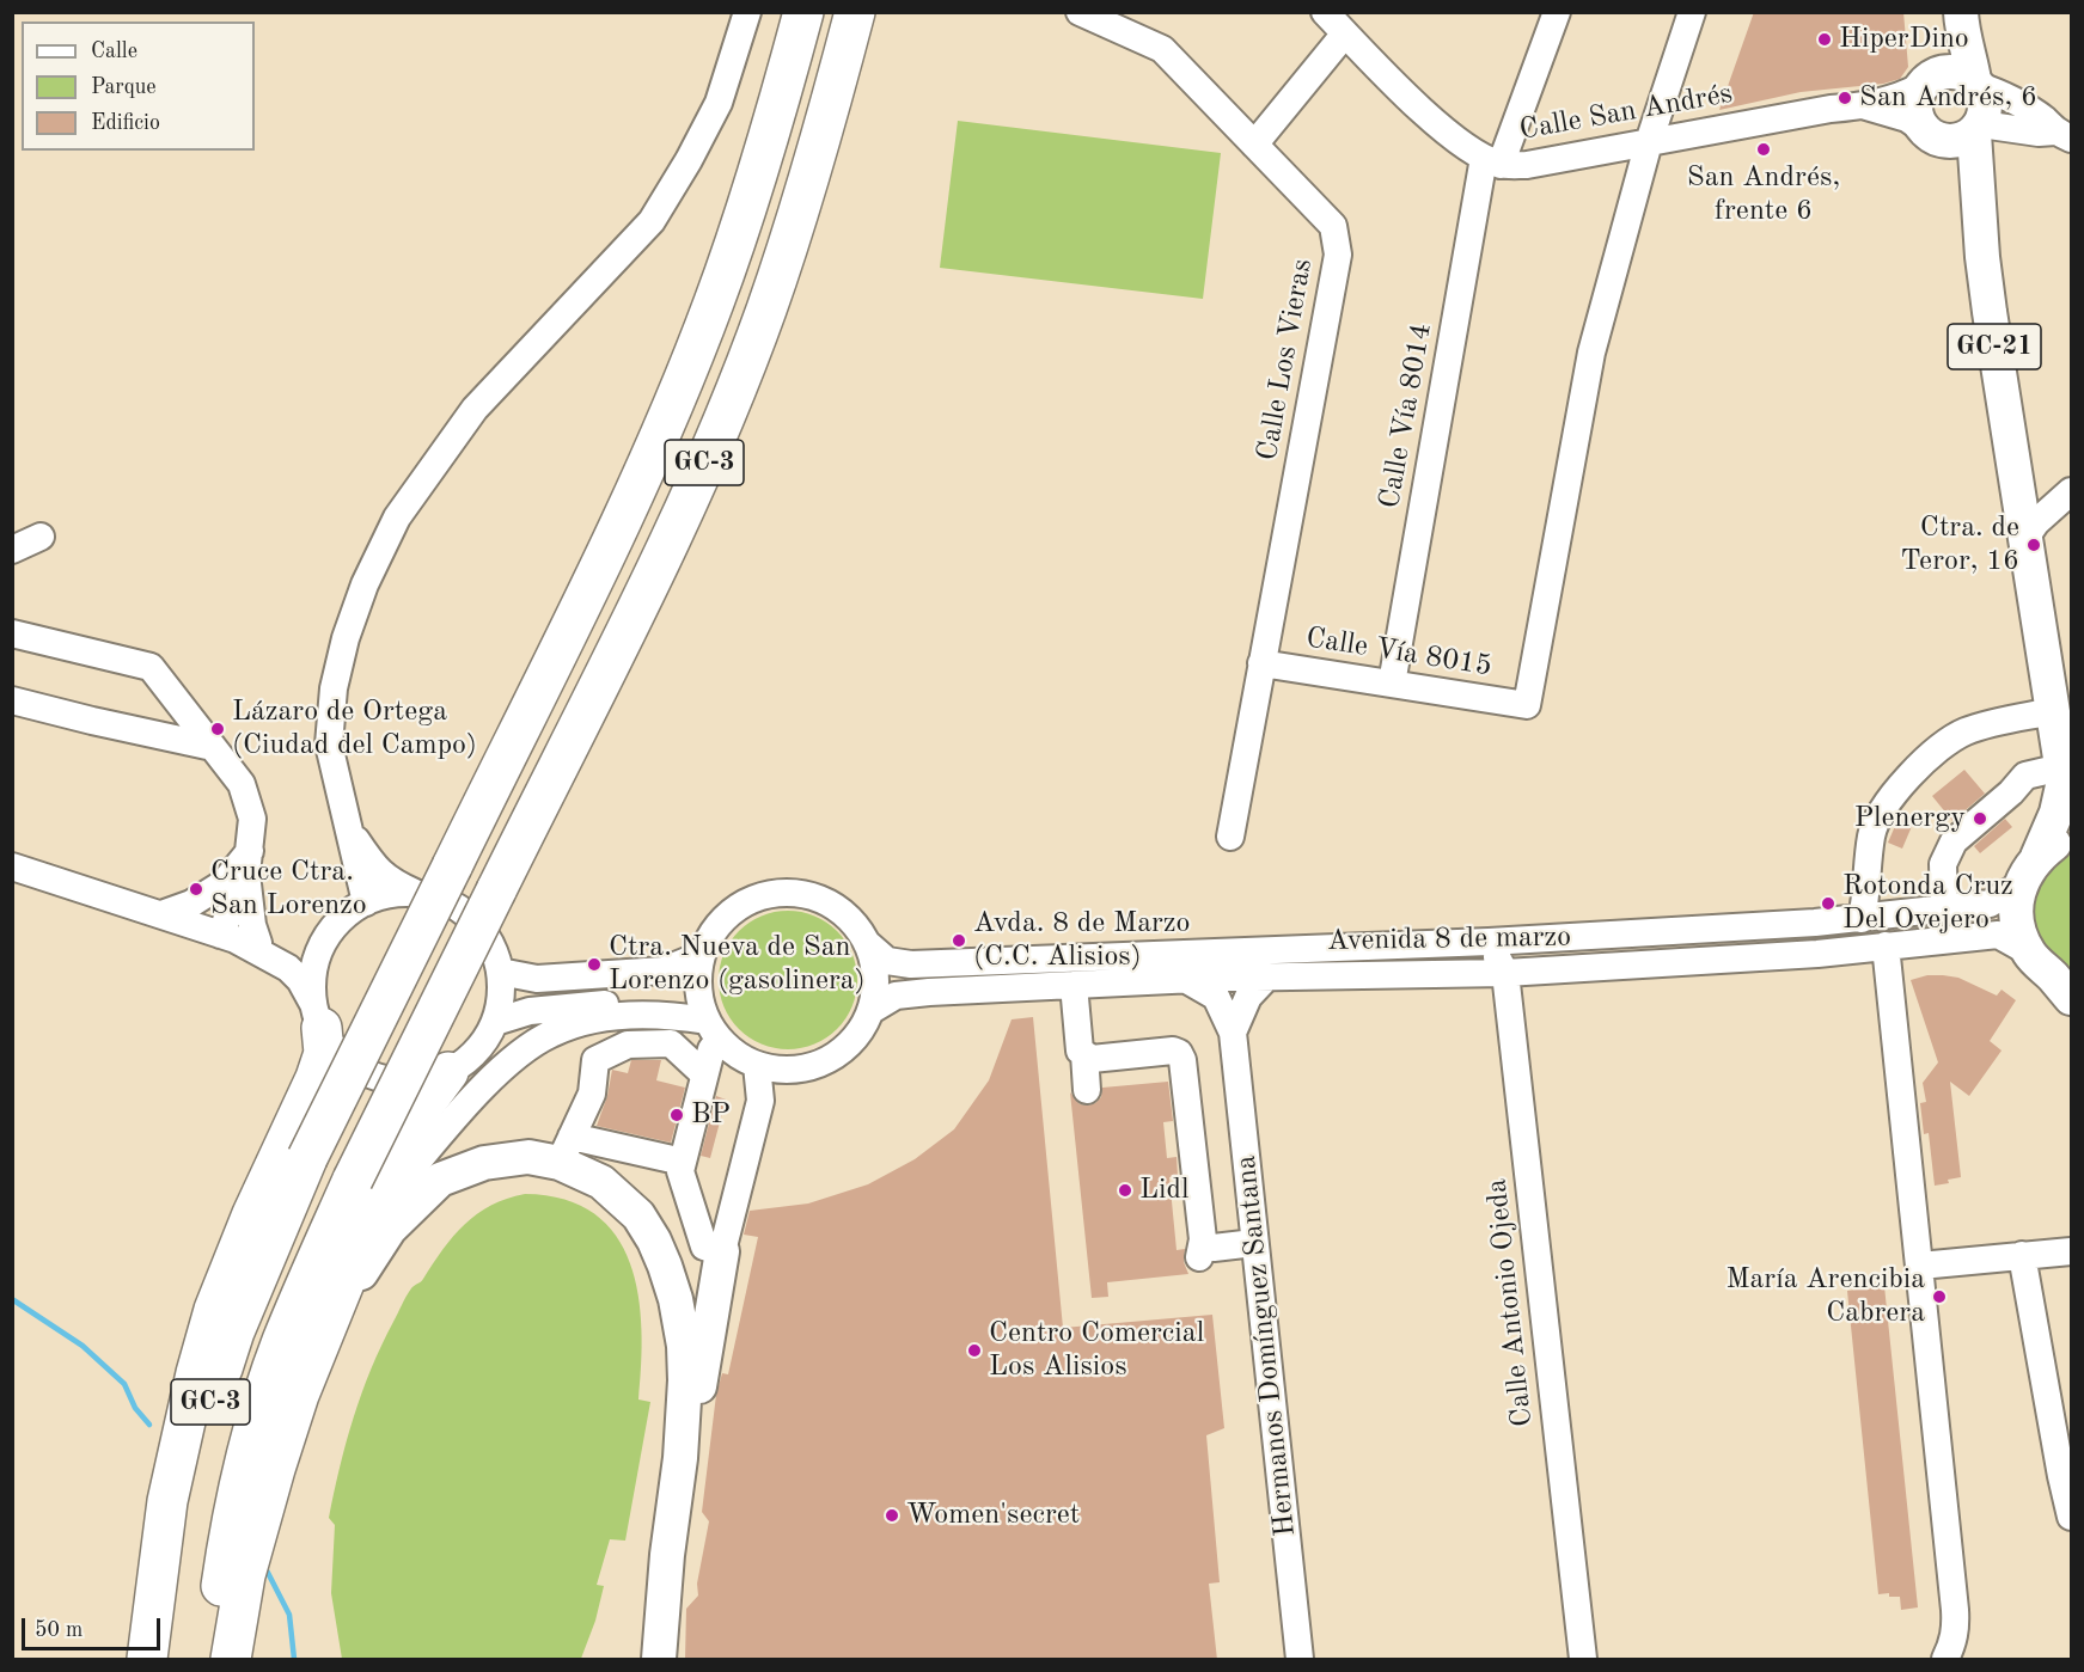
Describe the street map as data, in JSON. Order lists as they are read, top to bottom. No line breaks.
{"streets":{"highway":["GC-3"],"main road":["GC-21"],"street":["Calle San Andrés","Calle Los Vieras","Calle Vía 8014","Calle Vía 8015","Avenida 8 de marzo","Calle Antonio Ojeda","Hermanos Domínguez Santana"]},"crossings":[["Calle San Andrés","GC-21"],["Calle San Andrés","Calle Vía 8014"],["Calle San Andrés","Calle Vía 8015"],["Calle Los Vieras","Calle Vía 8015"],["Calle Vía 8014","Calle Vía 8015"],["Avenida 8 de marzo","Calle Antonio Ojeda"],["Avenida 8 de marzo","Hermanos Domínguez Santana"]],"places":["HiperDino","San Andrés, 6","San Andrés, frente 6","Ctra. de Teror, 16","Lázaro de Ortega (Ciudad del Campo)","Plenergy","Cruce Ctra. San Lorenzo","Rotonda Cruz Del Ovejero","Avda. 8 de Marzo (C.C. Alisios)","Ctra. Nueva de San Lorenzo (gasolinera)","BP","Lidl","María Arencibia Cabrera","Centro Comercial Los Alisios","Women'secret"],"legend":["Calle","Parque","Edificio"],"scale_bar":"50 m"}
